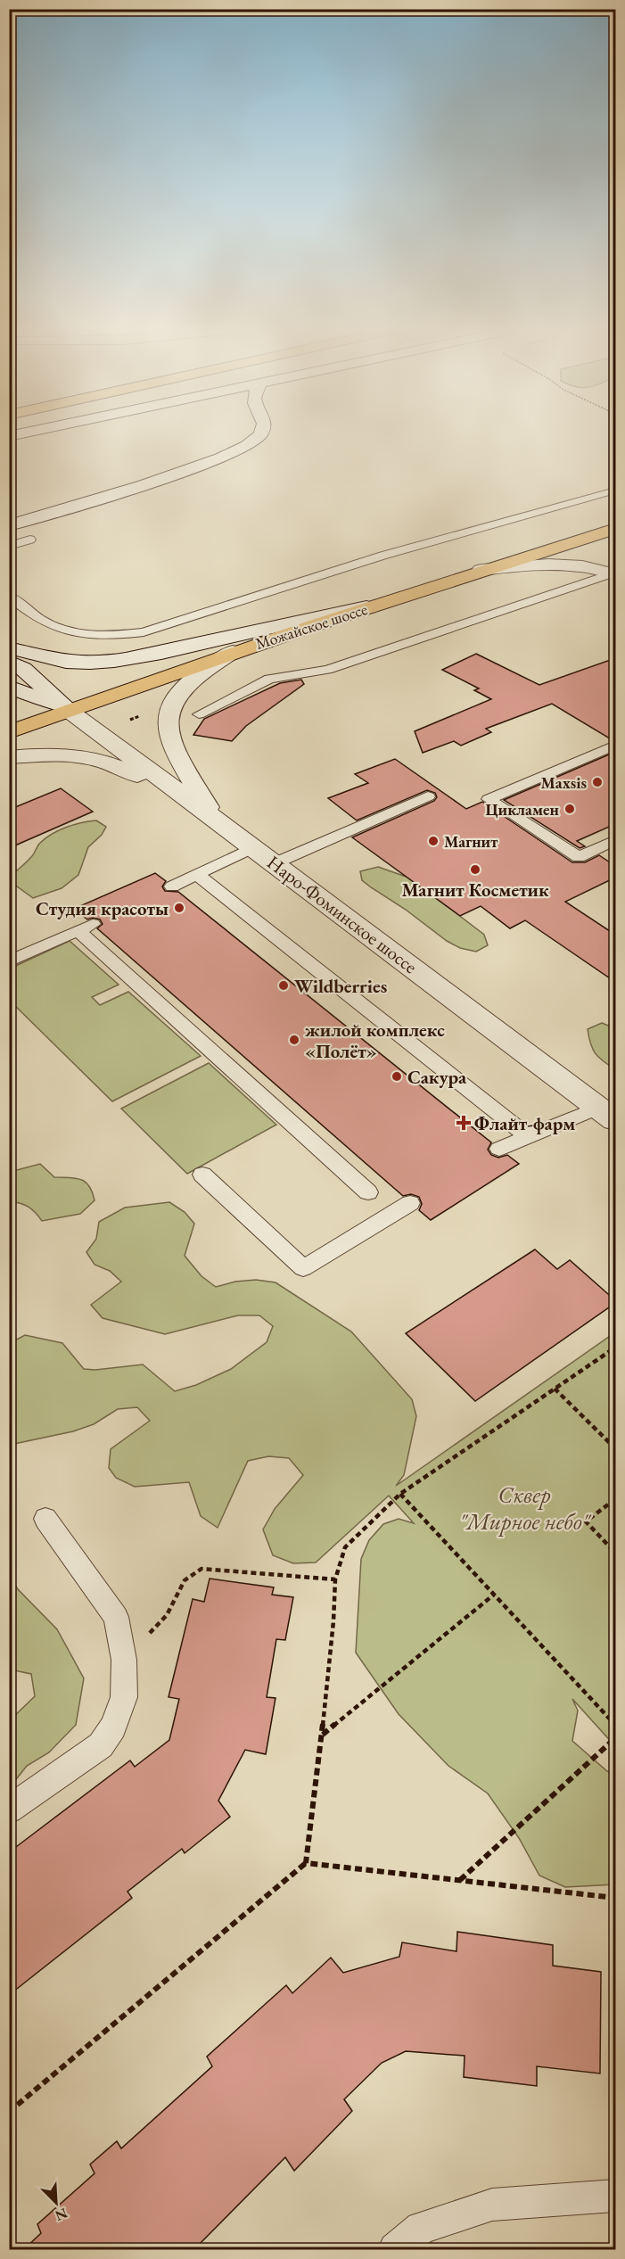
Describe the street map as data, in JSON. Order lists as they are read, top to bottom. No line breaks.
{"streets":{"main road":["Можайское шоссе","Наро-Фоминское шоссе"]},"crossings":[["Можайское шоссе","Наро-Фоминское шоссе"]],"parks":["Сквер \"Мирное небо\""],"places":{"other":["Maxsis","Цикламен","Магнит","Магнит Косметик","Студия красоты","Wildberries","жилой комплекс «Полёт»","Сакура"],"health":["Флайт-фарм"]},"north":"bottom right"}
